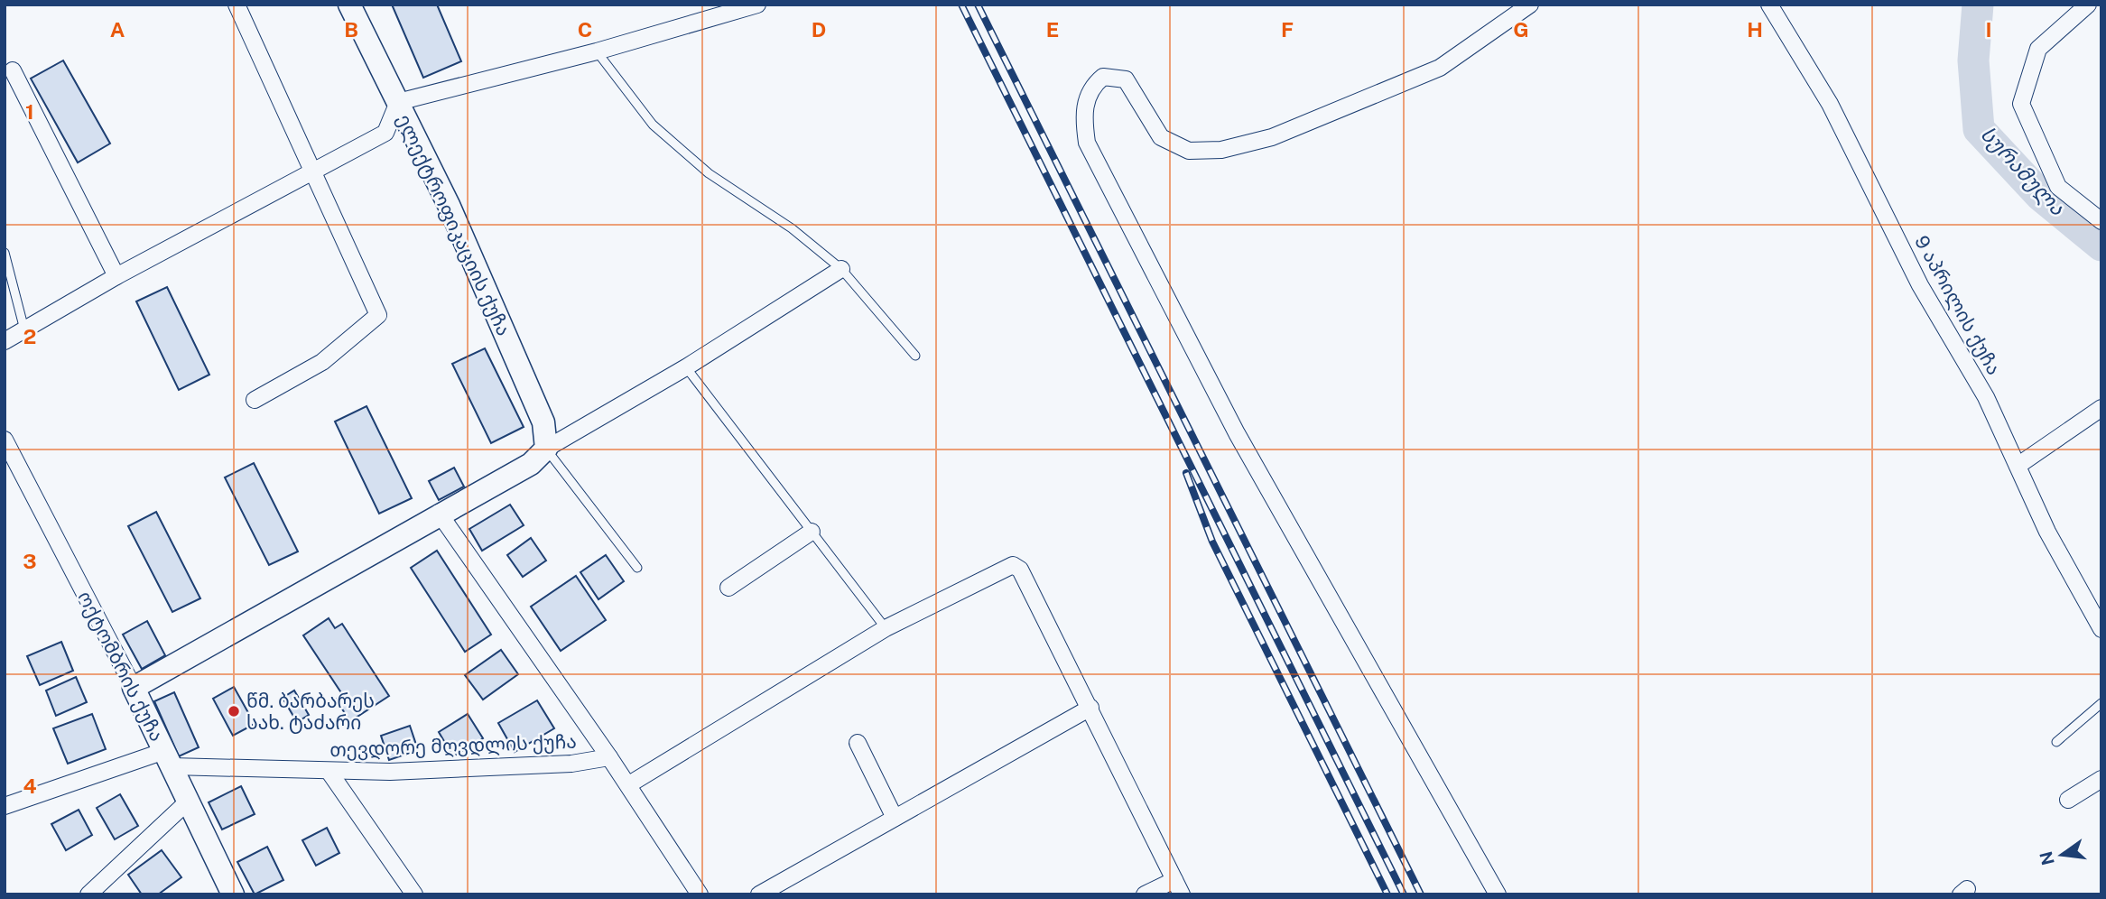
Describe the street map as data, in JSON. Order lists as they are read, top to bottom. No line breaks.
{"streets":{"street":["ელექტროფიკაციის ქუჩა","9 აპრილის ქუჩა","ოქტომბრის ქუჩა","თევდორე მღვდლის ქუჩა"]},"crossings":[["ოქტომბრის ქუჩა","თევდორე მღვდლის ქუჩა"]],"water":["სურამულა"],"places":["წმ. ბარბარეს სახ. ტაძარი"],"north":"left","grid":{"columns":["A","B","C","D","E","F","G","H","I"],"rows":["1","2","3","4"]}}
